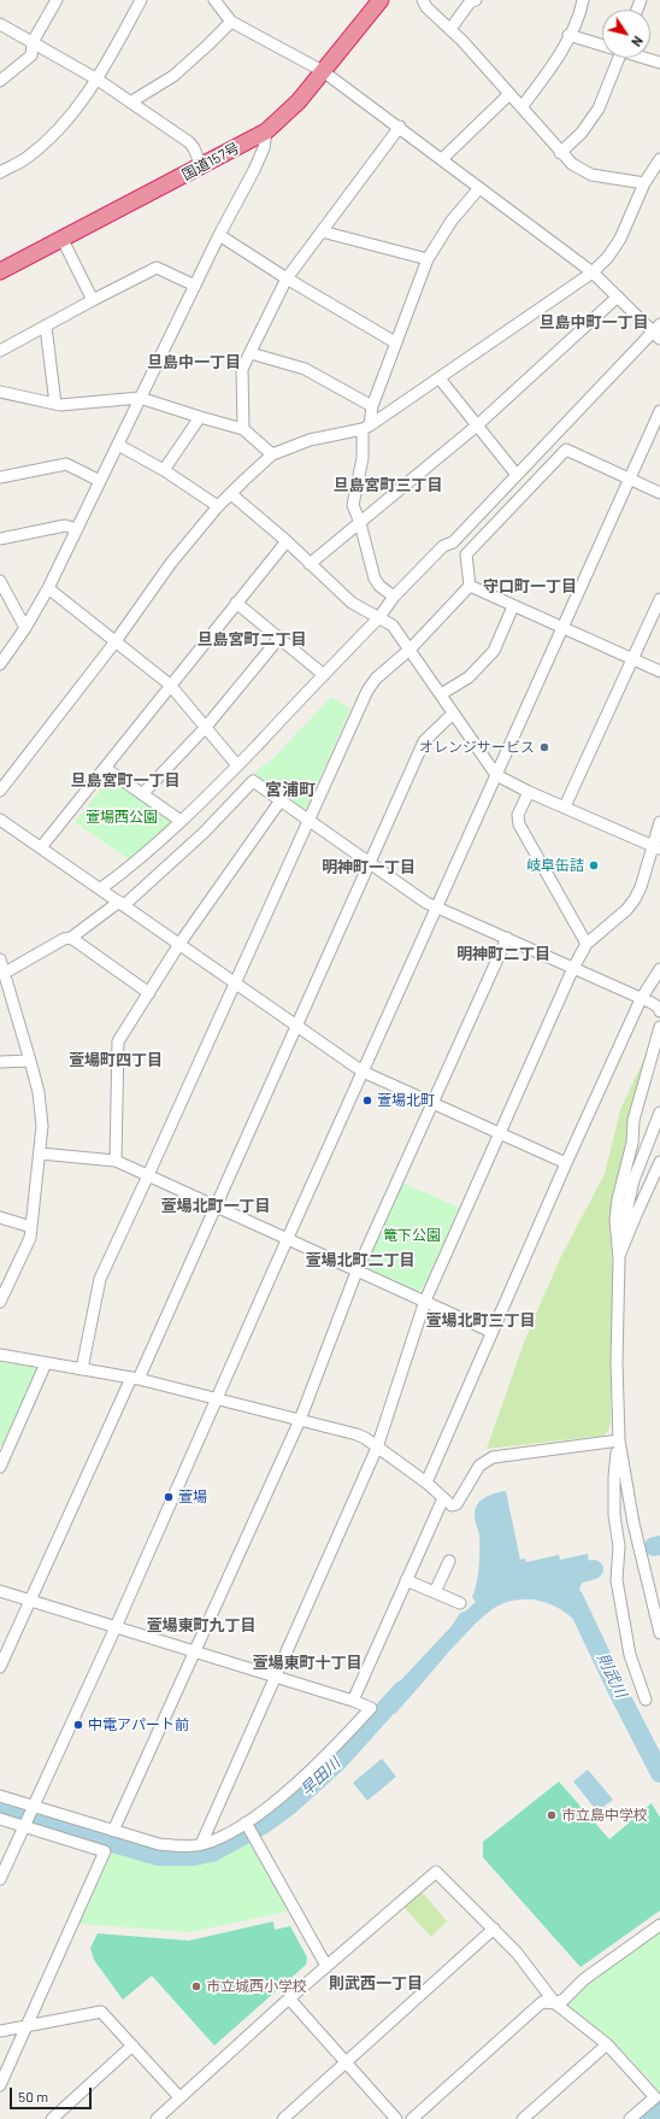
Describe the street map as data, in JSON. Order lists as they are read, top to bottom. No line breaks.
{"streets":{"highway":["国道157号"]},"districts":["旦島中町一丁目","旦島中一丁目","旦島宮町三丁目","守口町一丁目","旦島宮町二丁目","旦島宮町一丁目","宮浦町","明神町一丁目","明神町二丁目","萱場町四丁目","萱場北町一丁目","萱場北町二丁目","萱場北町三丁目","萱場東町九丁目","萱場東町十丁目","則武西一丁目"],"water":["則武川","早田川"],"parks":["萱場西公園","篭下公園"],"places":["オレンジサービス","岐阜缶詰","萱場北町","萱場","中電アパート前","市立島中学校","市立城西小学校"],"scale_bar":"50 m","north":"bottom right"}
